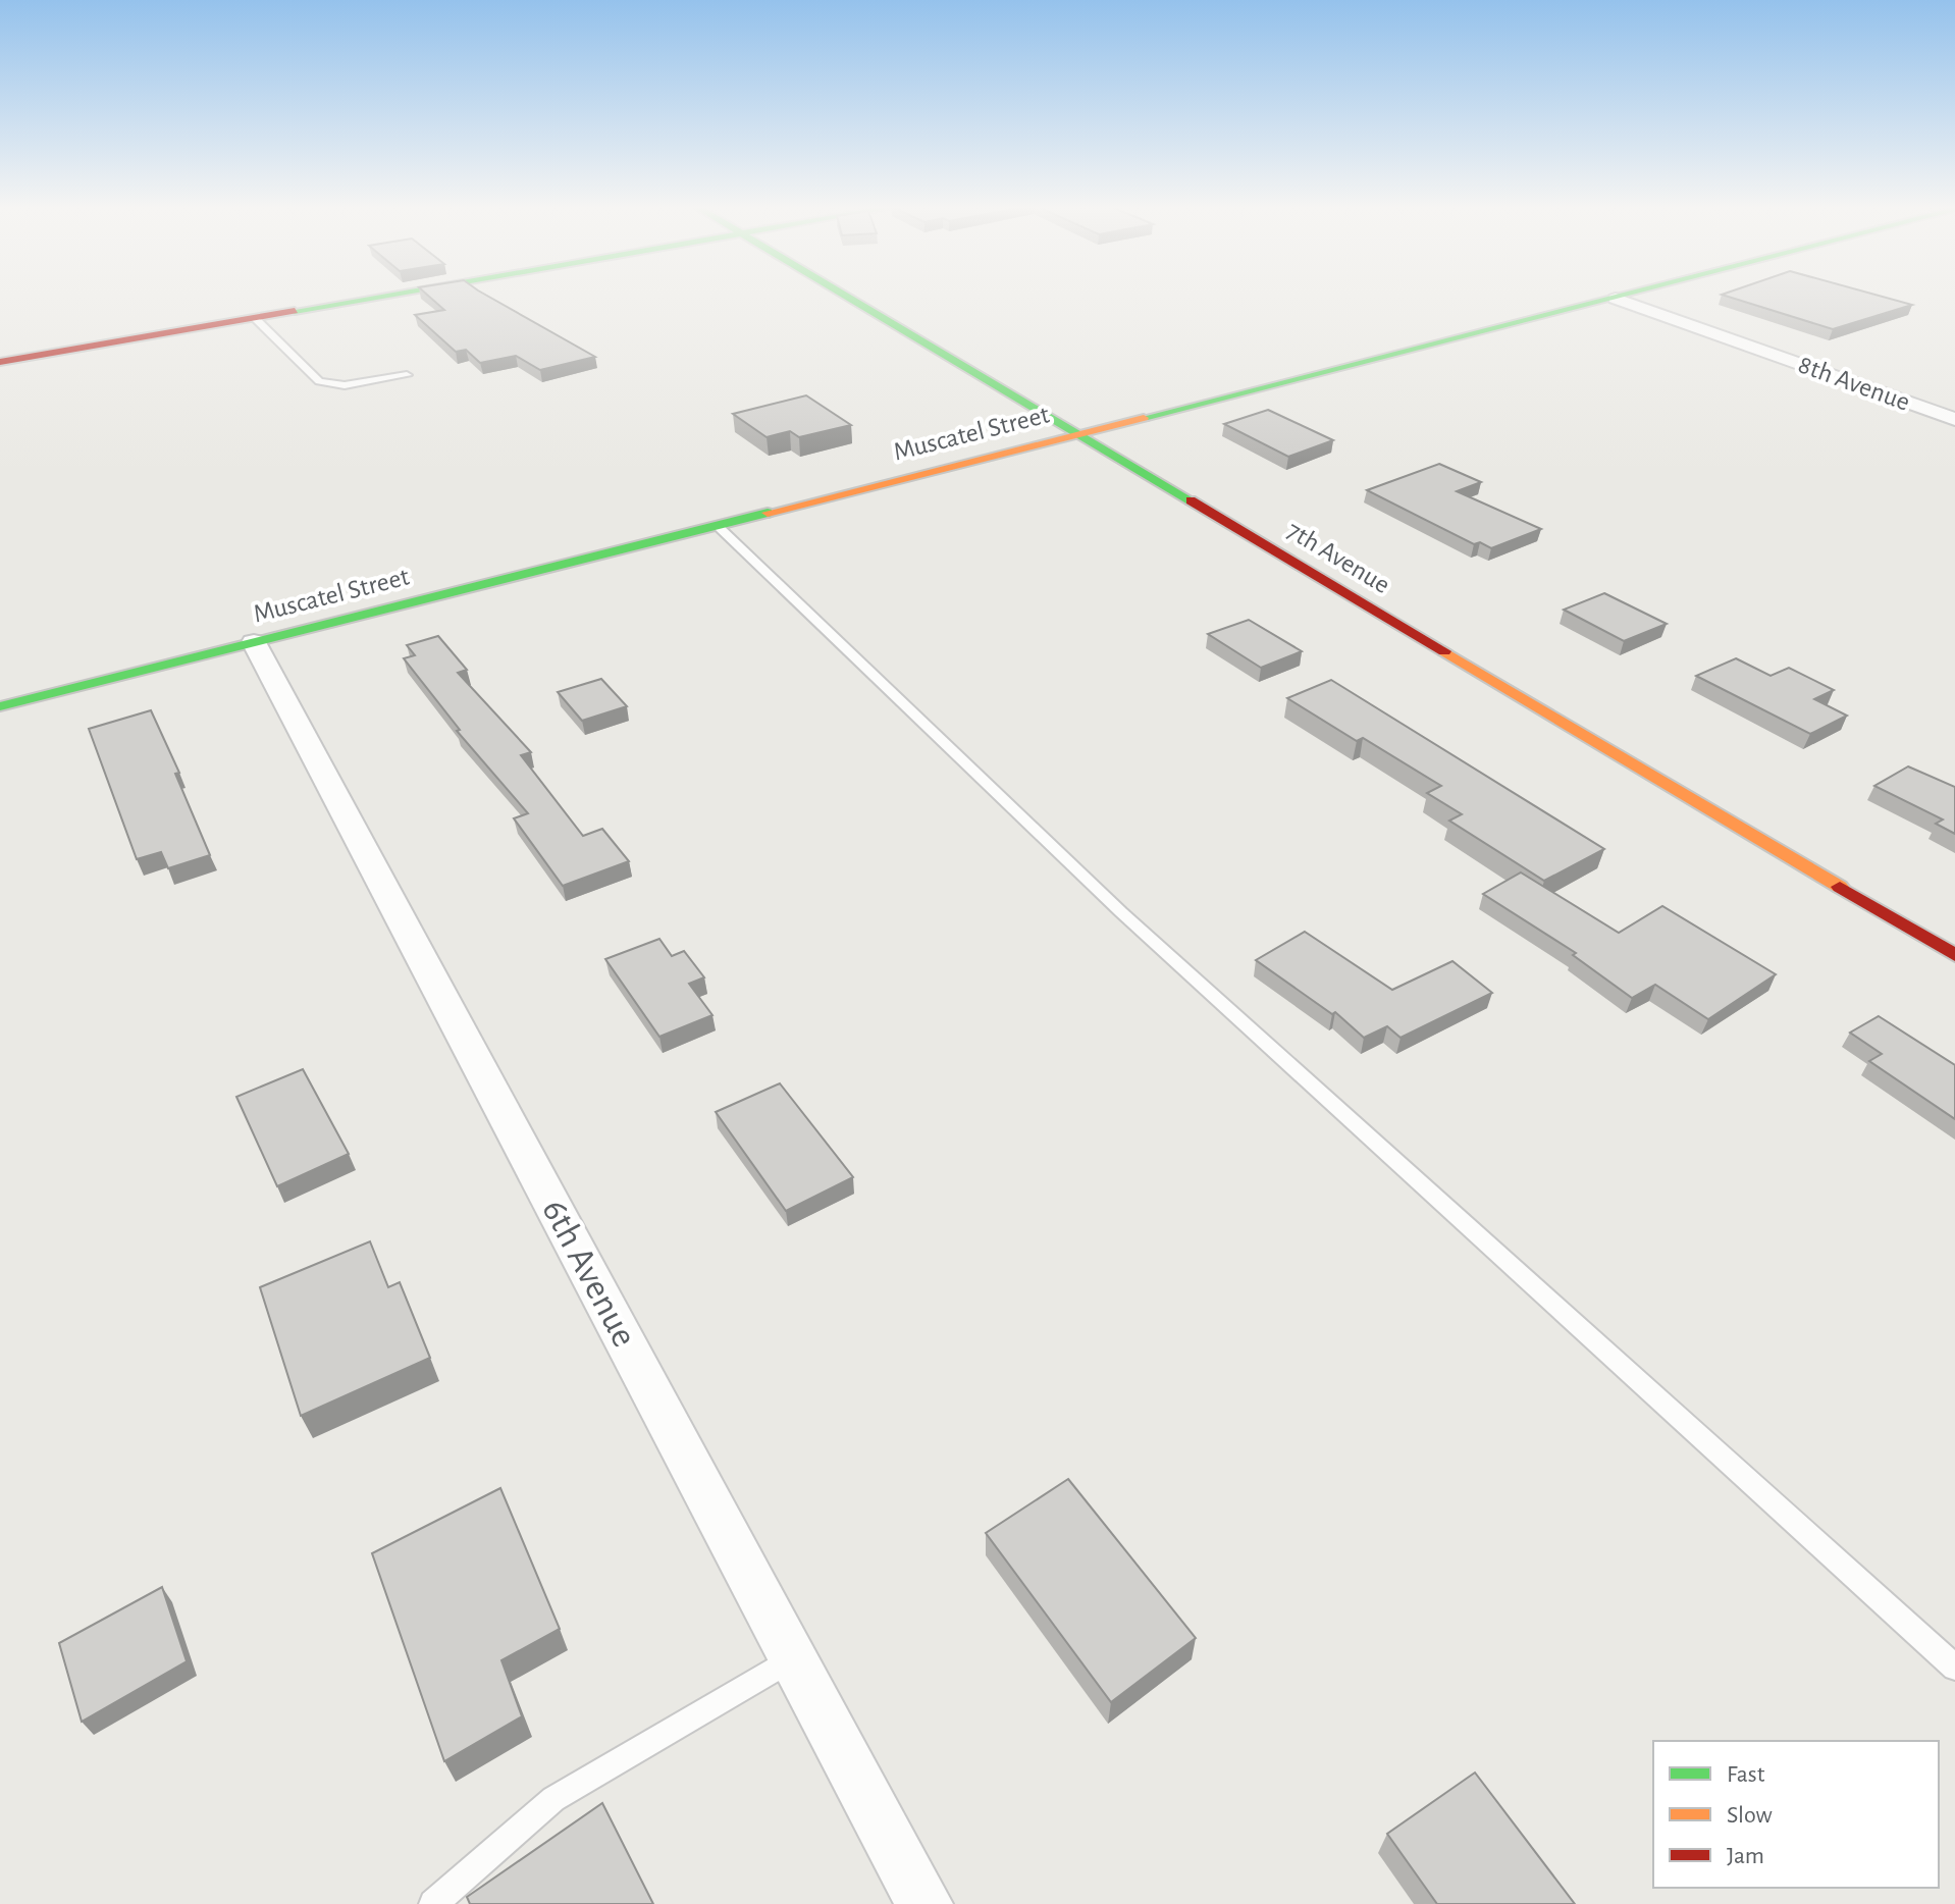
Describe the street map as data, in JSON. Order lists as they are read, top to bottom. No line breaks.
{"streets":{"street":["8th Avenue","Muscatel Street","7th Avenue","6th Avenue"]},"crossings":[["8th Avenue","Muscatel Street"],["Muscatel Street","7th Avenue"],["Muscatel Street","6th Avenue"]],"legend":["Fast","Slow","Jam"]}
